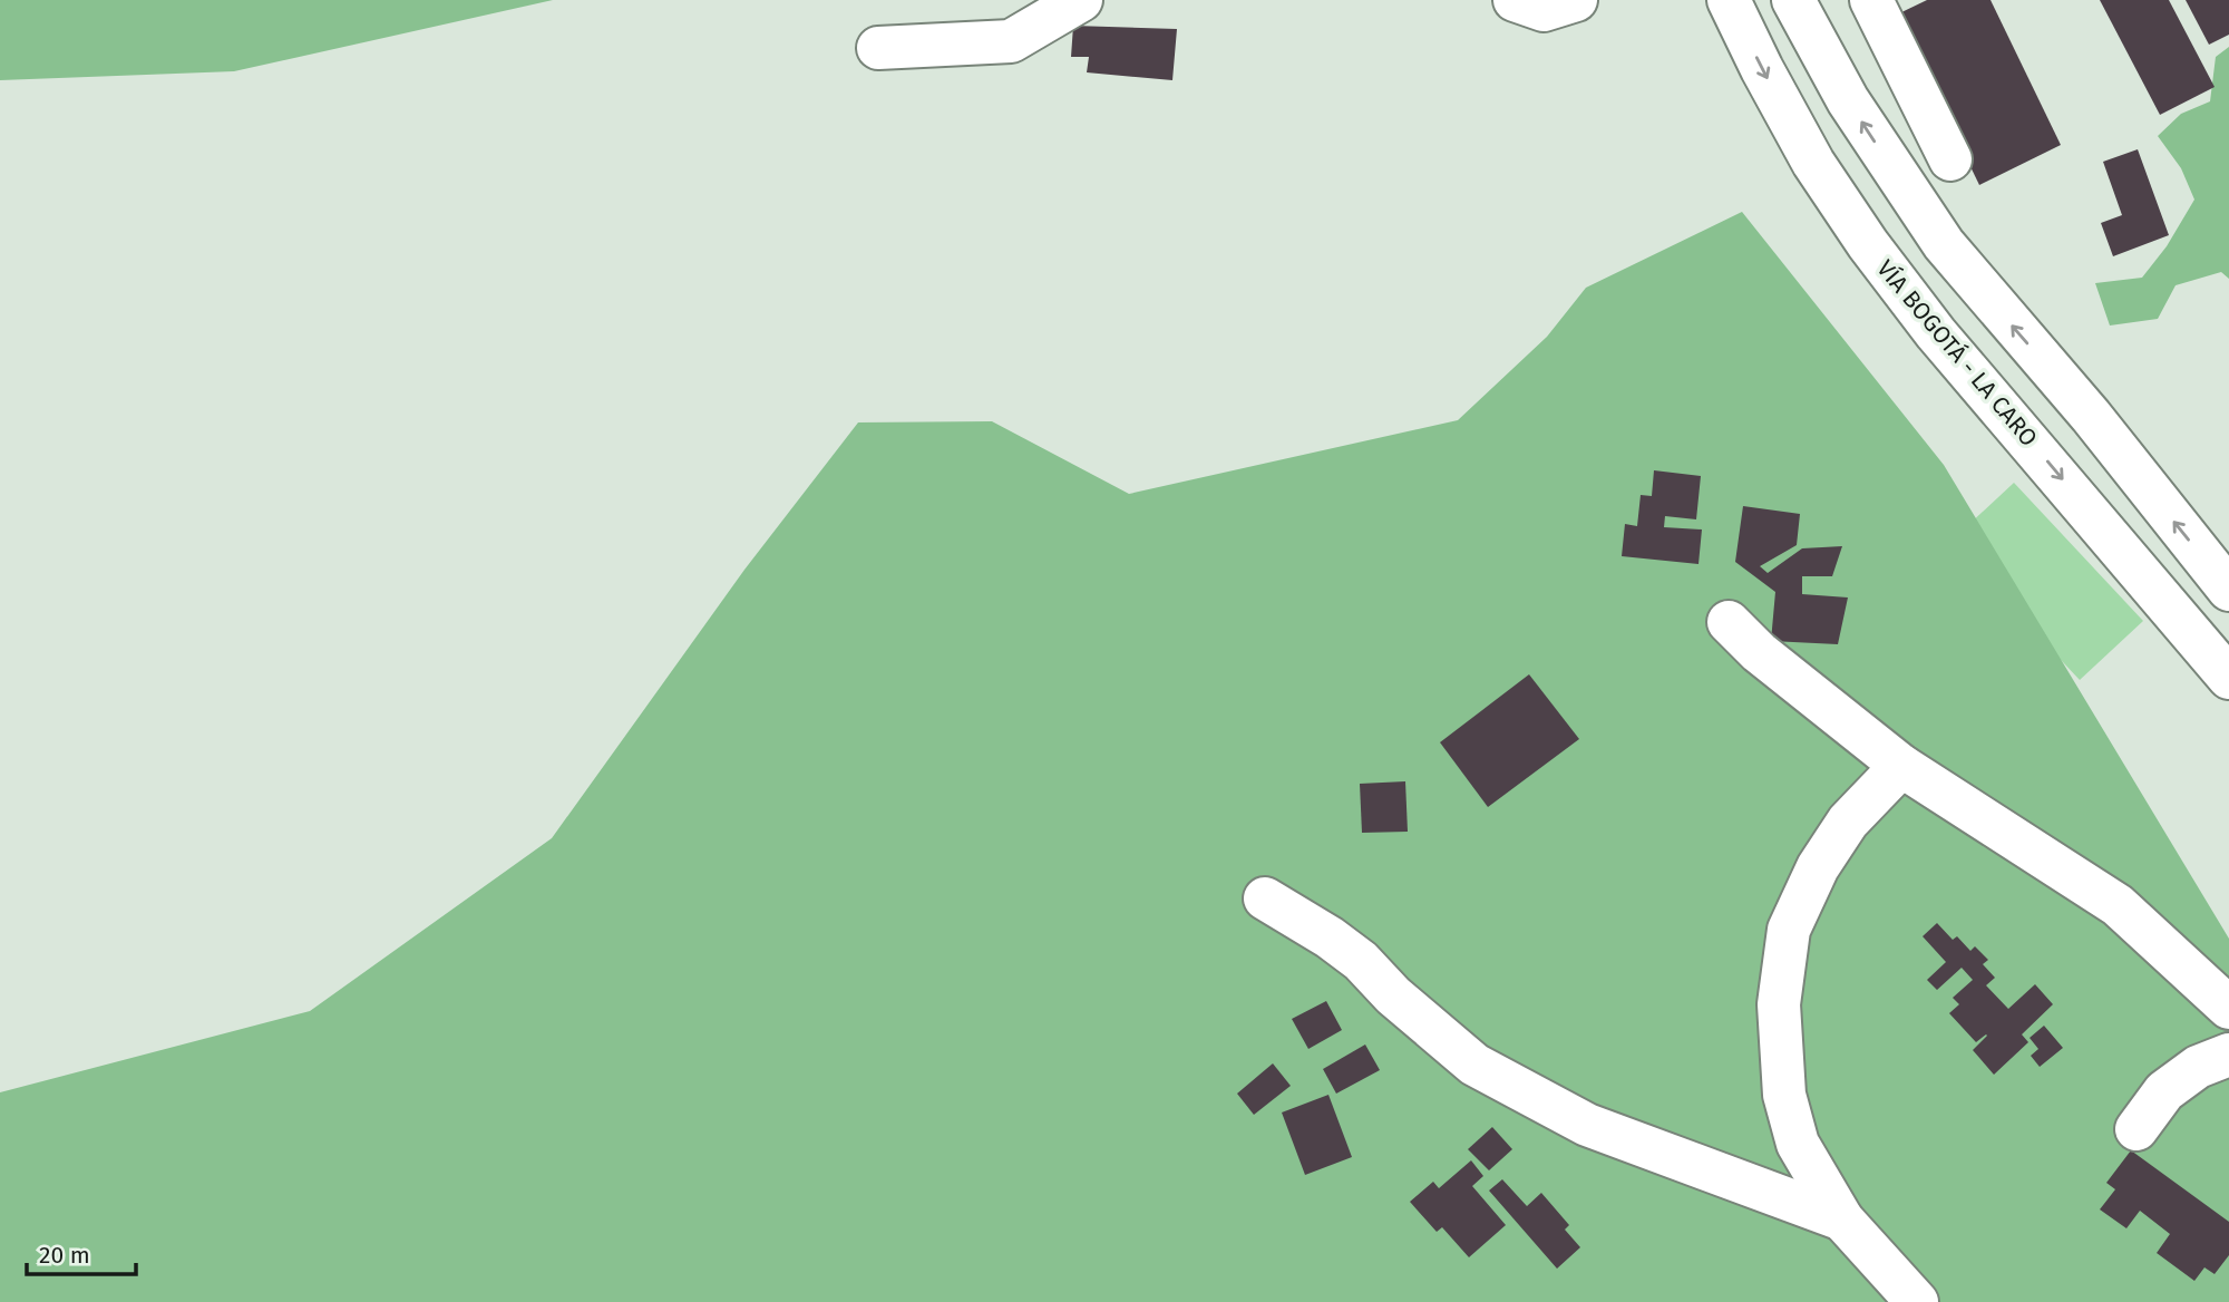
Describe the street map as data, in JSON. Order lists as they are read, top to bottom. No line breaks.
{"streets":{"main road":["VÍA BOGOTÁ - LA CARO"]},"scale_bar":"20 m"}
